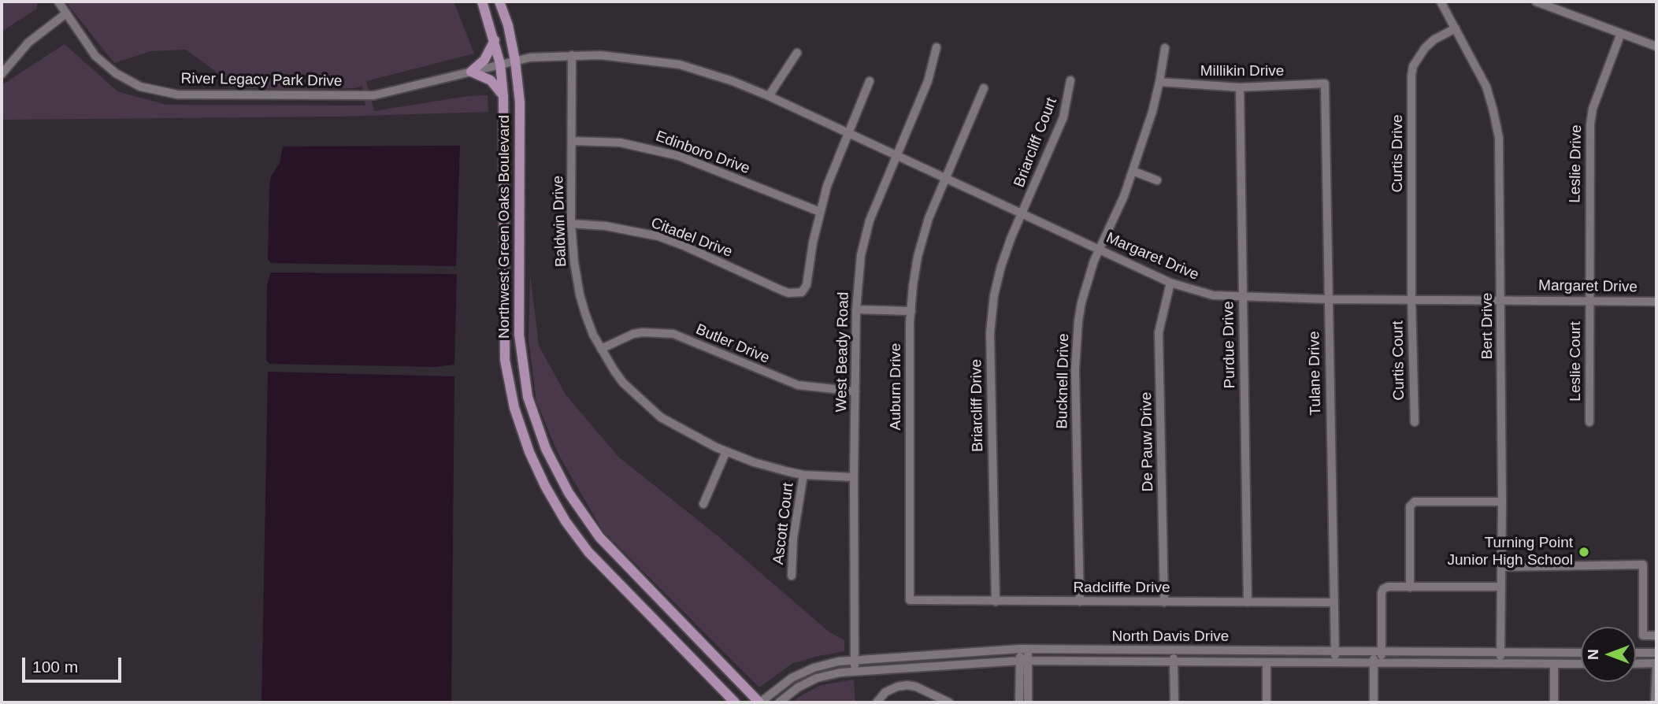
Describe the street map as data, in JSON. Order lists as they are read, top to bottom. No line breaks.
{"streets":{"main road":["Northwest Green Oaks Boulevard"],"street":["Millikin Drive","River Legacy Park Drive","Briarcliff Court","Edinboro Drive","Curtis Drive","Leslie Drive","Baldwin Drive","Citadel Drive","Margaret Drive","Bert Drive","Butler Drive","Purdue Drive","West Beady Road","Curtis Court","Leslie Court","Tulane Drive","Bucknell Drive","Auburn Drive","Briarcliff Drive","De Pauw Drive","Ascott Court","Radcliffe Drive","North Davis Drive"]},"crossings":[["Millikin Drive","Purdue Drive"],["Millikin Drive","Tulane Drive"],["Millikin Drive","Bucknell Drive"],["River Legacy Park Drive","Northwest Green Oaks Boulevard"],["River Legacy Park Drive","Margaret Drive"],["Briarcliff Court","Margaret Drive"],["Briarcliff Court","Briarcliff Drive"],["Edinboro Drive","Baldwin Drive"],["Edinboro Drive","Citadel Drive"],["Curtis Drive","Margaret Drive"],["Curtis Drive","Bert Drive"],["Curtis Drive","Curtis Court"],["Leslie Drive","Margaret Drive"],["Leslie Drive","Leslie Court"],["Baldwin Drive","Citadel Drive"],["Baldwin Drive","Margaret Drive"],["Baldwin Drive","Butler Drive"],["Baldwin Drive","West Beady Road"],["Baldwin Drive","Ascott Court"],["Northwest Green Oaks Boulevard","Margaret Drive"],["Northwest Green Oaks Boulevard","North Davis Drive"],["Margaret Drive","Bert Drive"],["Margaret Drive","Purdue Drive"],["Margaret Drive","West Beady Road"],["Margaret Drive","Curtis Court"],["Margaret Drive","Leslie Court"],["Margaret Drive","Tulane Drive"],["Margaret Drive","Bucknell Drive"],["Margaret Drive","Auburn Drive"],["Margaret Drive","Briarcliff Drive"],["Margaret Drive","De Pauw Drive"],["Bert Drive","North Davis Drive"],["Butler Drive","West Beady Road"],["Purdue Drive","Radcliffe Drive"],["West Beady Road","North Davis Drive"],["Tulane Drive","Radcliffe Drive"],["Tulane Drive","North Davis Drive"],["Bucknell Drive","Radcliffe Drive"],["Auburn Drive","Radcliffe Drive"],["Briarcliff Drive","Radcliffe Drive"],["De Pauw Drive","Radcliffe Drive"]],"places":["Turning Point Junior High School"],"scale_bar":"100 m","north":"left"}
